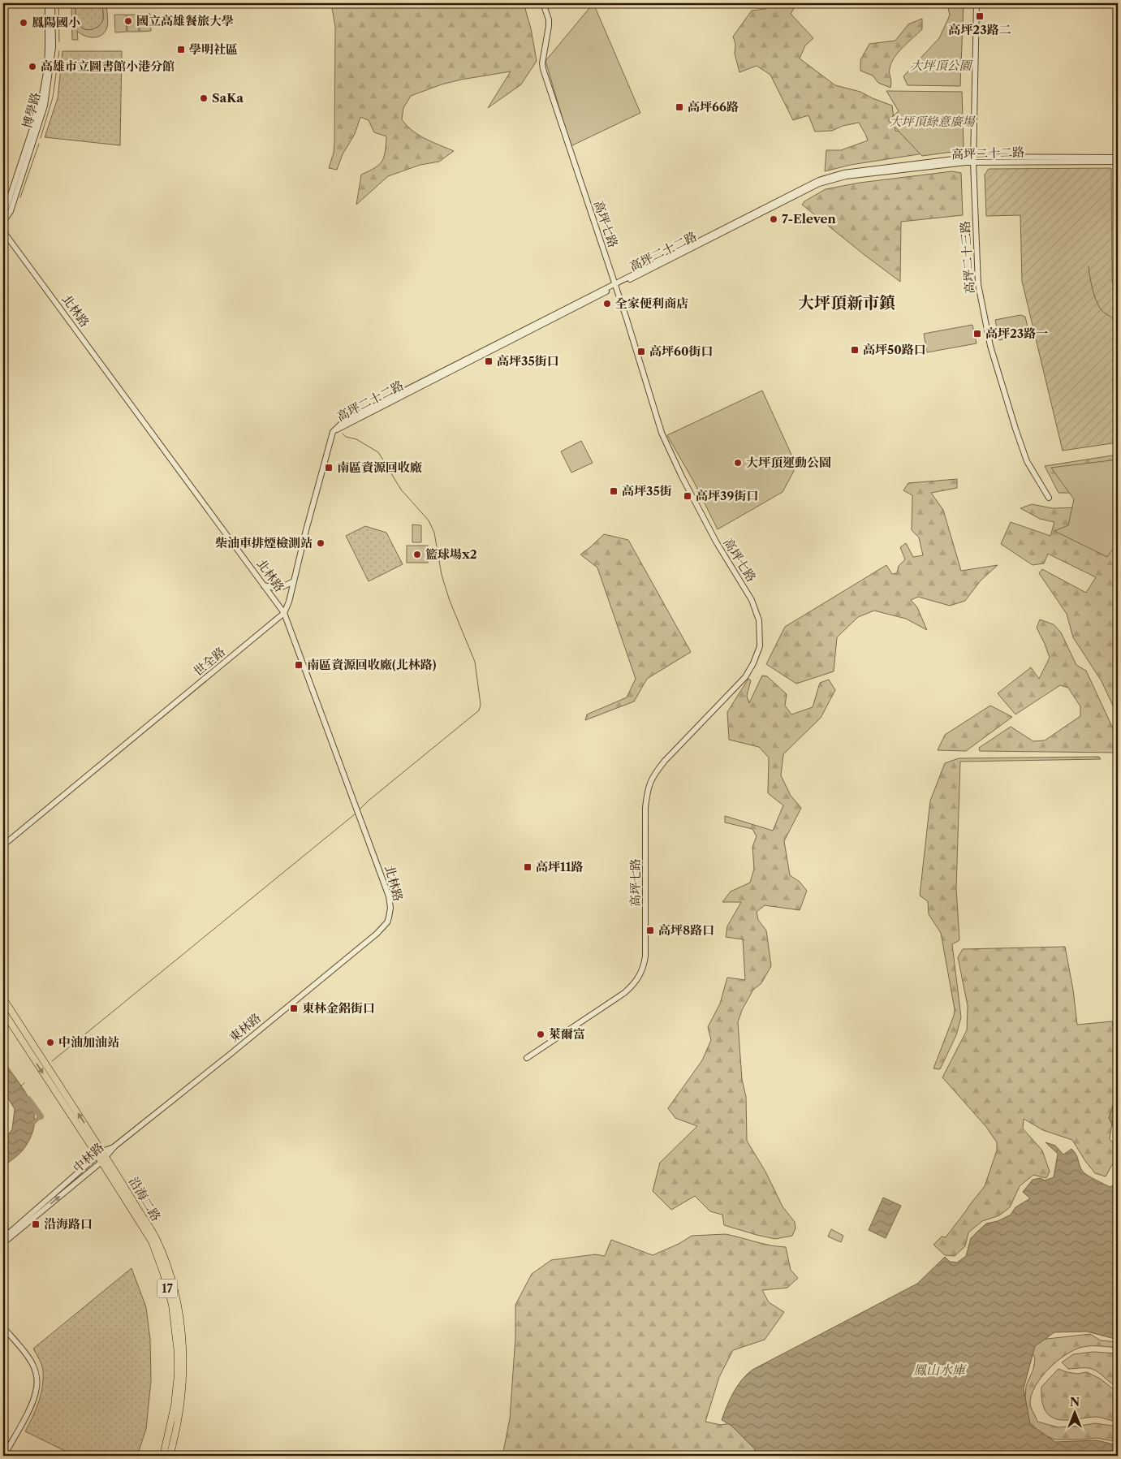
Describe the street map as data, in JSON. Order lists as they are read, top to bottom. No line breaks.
{"streets":{"main road":["沿海二路","17"],"street":["博學路","高坪二十二路","高坪七路","高坪二十三路","北林路","世全路","東林路","中林路"]},"crossings":[["高坪二十二路","高坪七路"],["高坪二十二路","高坪二十三路"],["北林路","世全路"],["北林路","東林路"],["東林路","中林路"],["中林路","沿海二路"]],"districts":["大坪頂新市鎮"],"water":["鳳山水庫"],"parks":["大坪頂公園","大坪頂綠意廣場"],"places":{"transit":["高坪23路二","學明社區","高坪66路","高坪23路一","高坪50路口","高坪60街口","高坪35街口","南區資源回收廠","高坪35街","高坪39街口","南區資源回收廠(北林路)","高坪11路","高坪8路口","東林金鋁街口","沿海路口"],"other":["國立高雄餐旅大學","鳳陽國小","高雄市立圖書館小港分館","SaKa","7-Eleven","全家便利商店","大坪頂運動公園","柴油車排煙檢測站","籃球場x2","萊爾富","中油加油站"]},"north":"top"}
